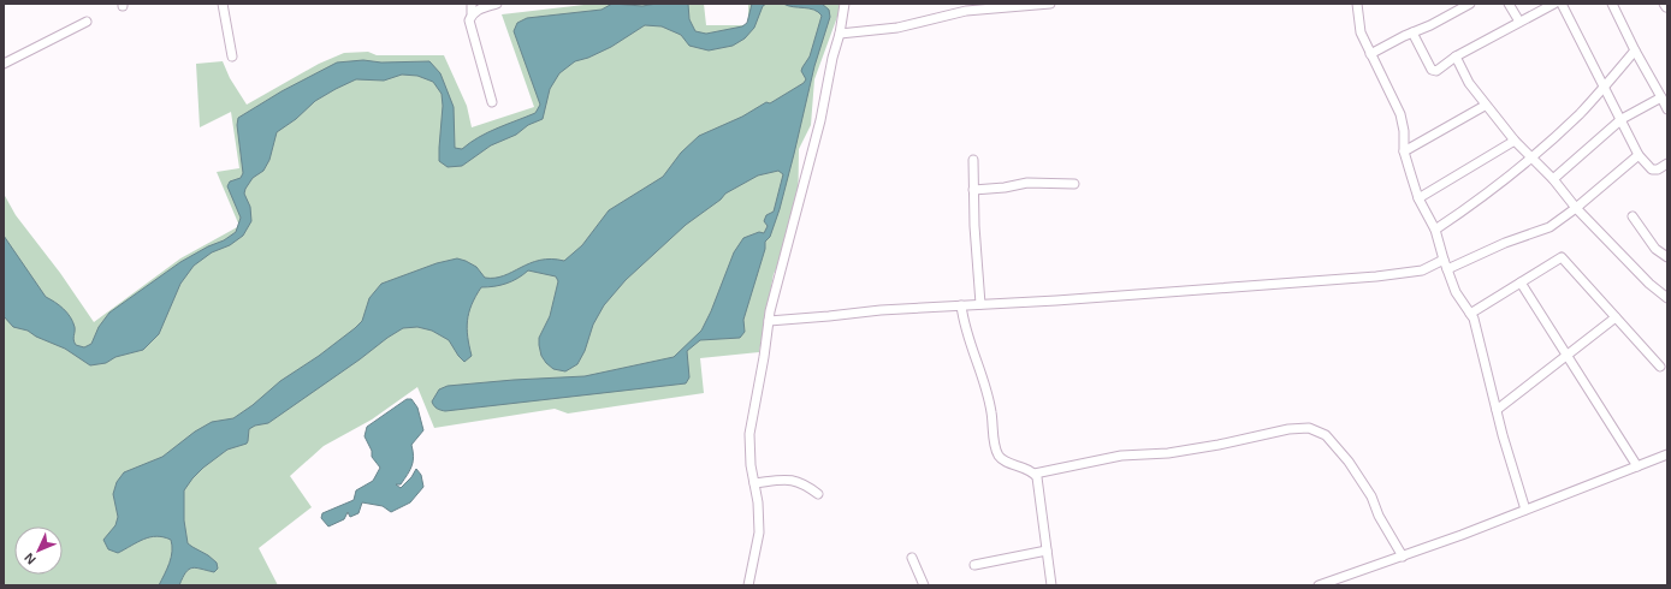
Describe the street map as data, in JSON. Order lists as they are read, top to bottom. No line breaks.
{"north":"bottom left"}
